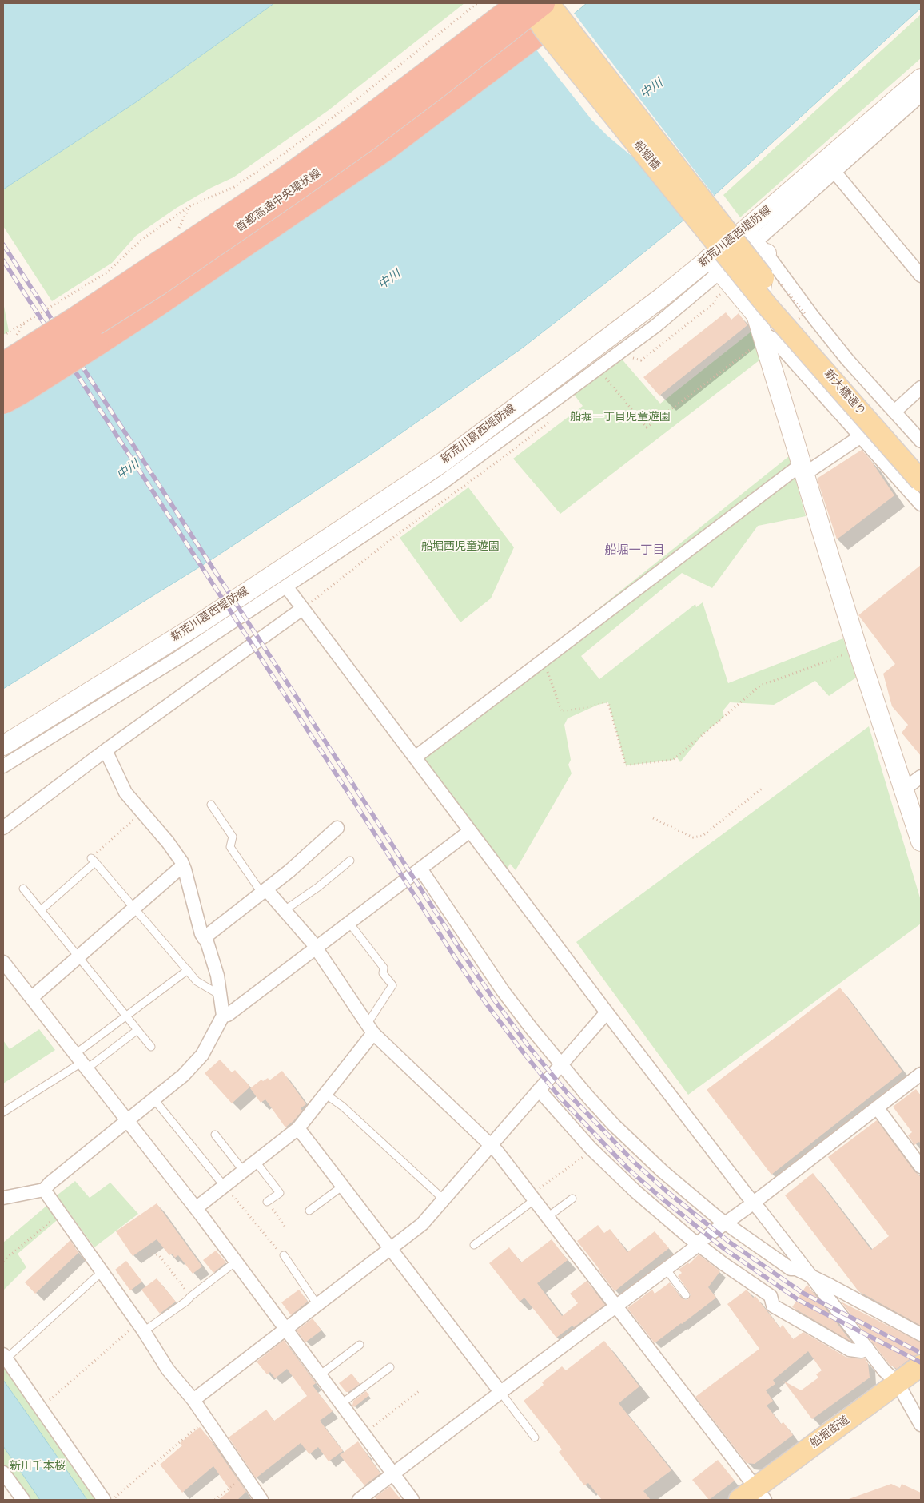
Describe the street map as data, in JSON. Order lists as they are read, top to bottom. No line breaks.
{"streets":{"highway":["首都高速中央環状線"],"main road":["船堀橋","新荒川葛西堤防線","新大橋通り","船堀街道"]},"crossings":[["船堀橋","新大橋通り"]],"districts":["船堀一丁目"],"water":["中川"],"parks":["船堀一丁目児童遊園","船堀西児童遊園","新川千本桜"]}
